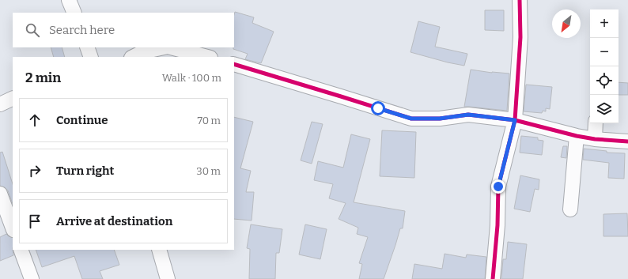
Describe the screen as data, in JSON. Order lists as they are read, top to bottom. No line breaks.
{"north":"bottom left","page":{"map_buttons":["+","−"],"search":"Search here","heading":["2 min","Walk · 100 m"],"list":[["Continue","70 m"],["Turn right","30 m"],"Arrive at destination"]}}
